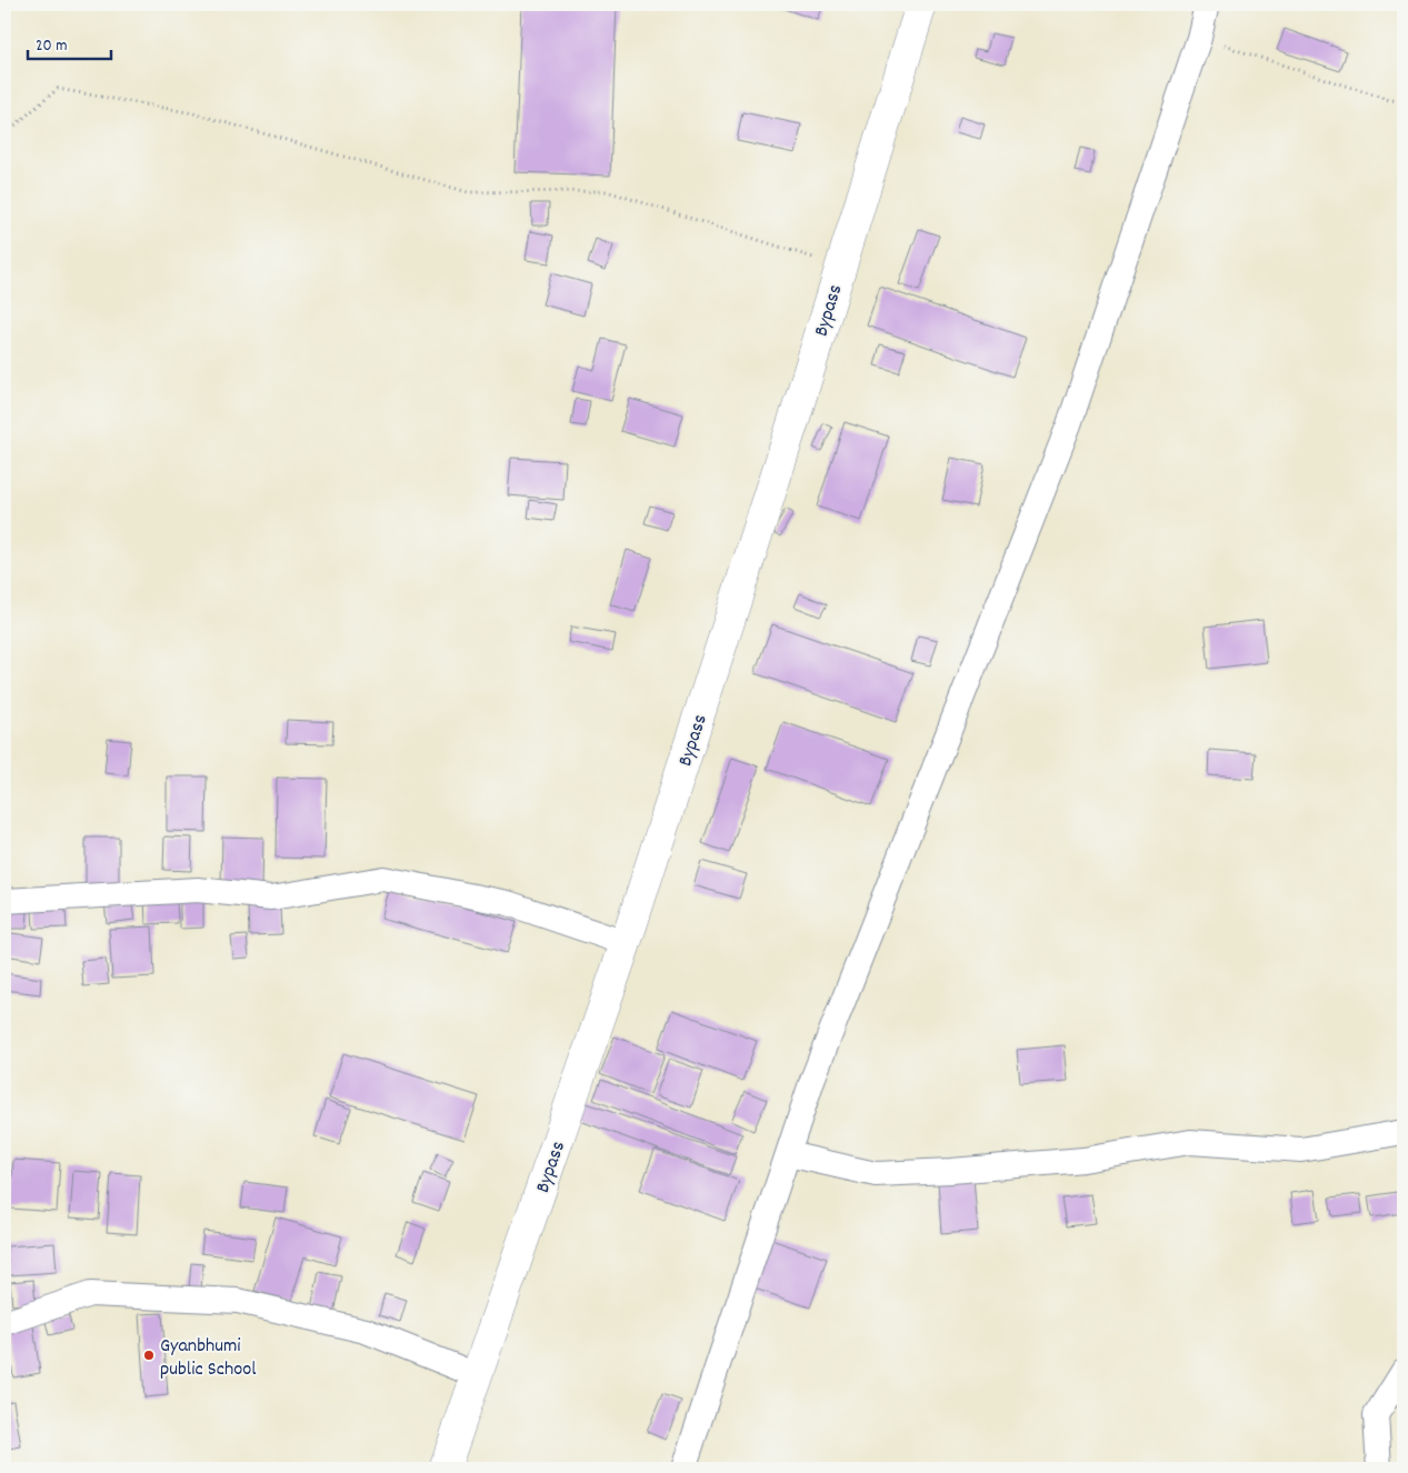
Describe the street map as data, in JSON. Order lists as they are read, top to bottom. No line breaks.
{"streets":{"main road":["Bypass"]},"places":["Gyanbhumi public School"],"scale_bar":"20 m"}
